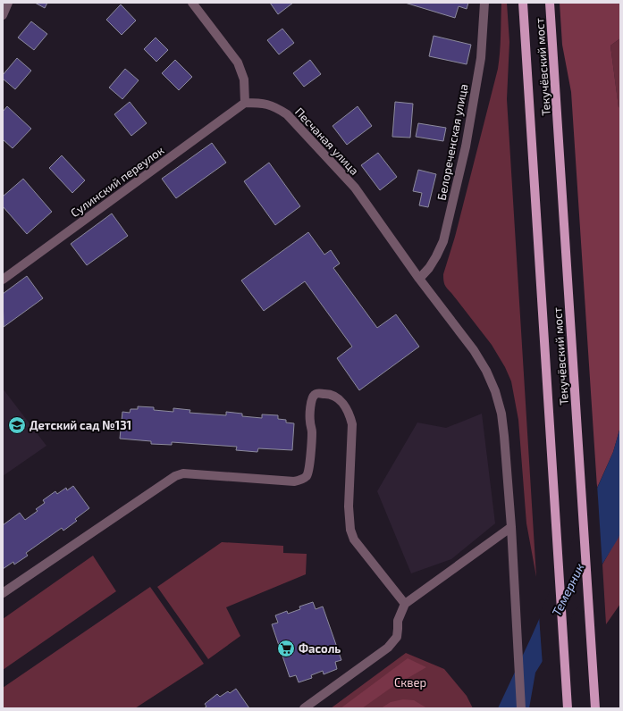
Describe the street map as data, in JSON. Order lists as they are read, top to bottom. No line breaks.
{"streets":{"main road":["Текучёвский мост"],"street":["Песчаная улица","Белореченская улица","Сулинский переулок"]},"crossings":[["Песчаная улица","Белореченская улица"],["Песчаная улица","Сулинский переулок"]],"water":["Темерник"],"parks":["Сквер"],"places":{"school or university":["Детский сад №131"],"supermarket":["Фасоль"]}}
